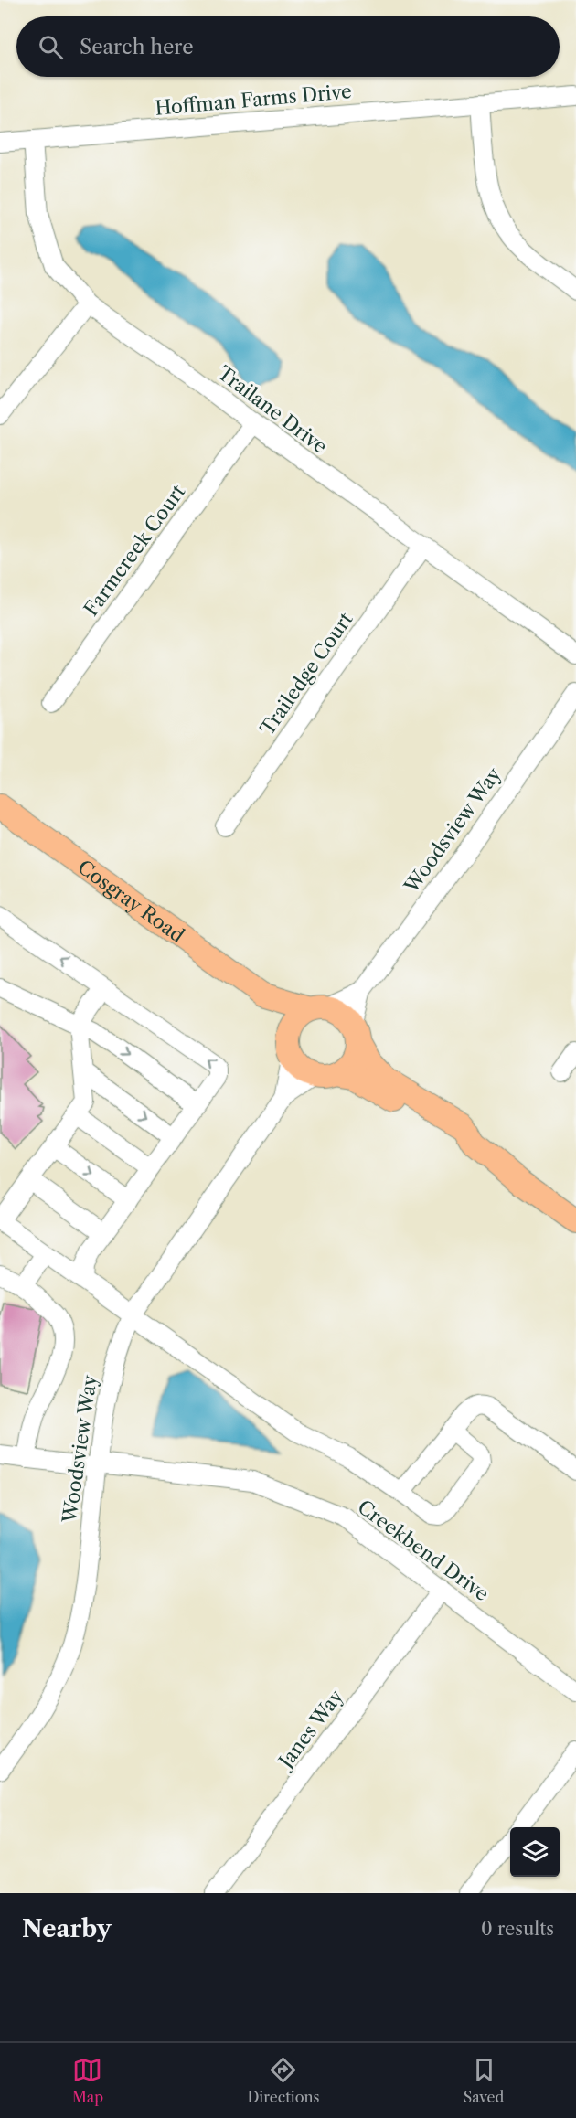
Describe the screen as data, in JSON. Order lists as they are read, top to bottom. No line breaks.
{"streets":{"main road":["Cosgray Road"],"street":["Hoffman Farms Drive","Trailane Drive","Farmcreek Court","Trailedge Court","Woodsview Way","Creekbend Drive","Janes Way"]},"crossings":[["Hoffman Farms Drive","Trailane Drive"],["Trailane Drive","Farmcreek Court"],["Trailane Drive","Trailedge Court"],["Woodsview Way","Cosgray Road"],["Woodsview Way","Creekbend Drive"],["Creekbend Drive","Janes Way"]],"page":{"search":"Search here","heading":["Nearby","0 results"],"nav":["Map","Directions","Saved"]}}
